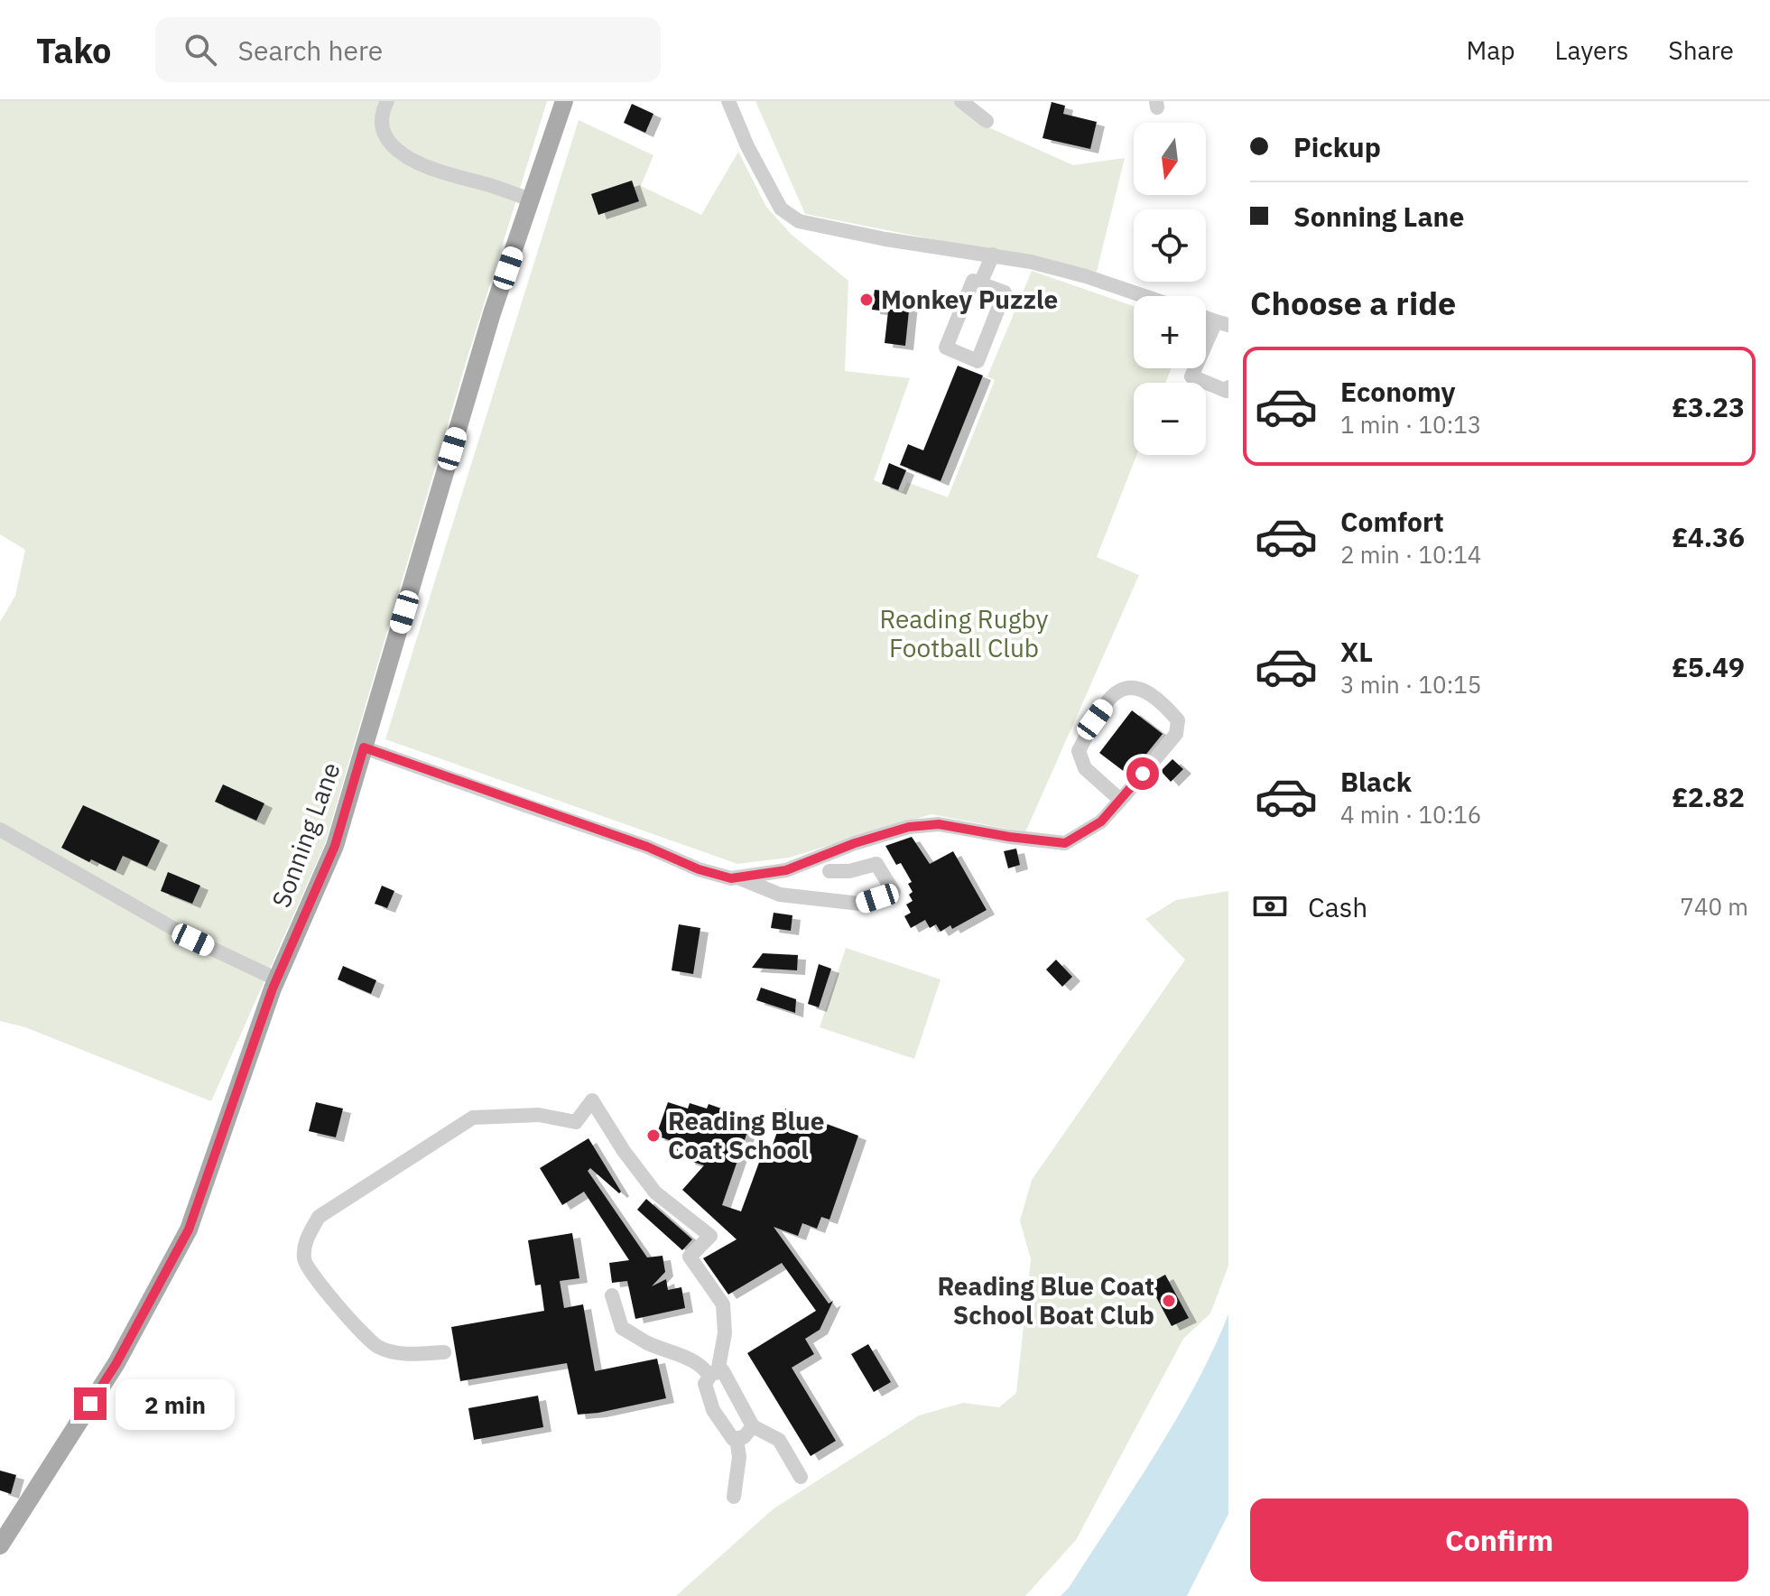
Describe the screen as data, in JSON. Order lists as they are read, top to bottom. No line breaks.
{"streets":{"main road":["Sonning Lane"]},"parks":["Reading Rugby Football Club"],"places":["Monkey Puzzle","Reading Blue Coat School","Reading Blue Coat School Boat Club"],"north":"bottom","page":{"header":"Tako","search":"Search here","nav":["Map","Layers","Share"],"banner":["Pickup","Sonning Lane"],"map_buttons":["+","−"],"heading":"Choose a ride","list":[{"name":"Economy","note":"1 min · 10:13","value":"£3.23"},{"name":"Comfort","note":"2 min · 10:14","value":"£4.36"},{"name":"XL","note":"3 min · 10:15","value":"£5.49"},{"name":"Black","note":"4 min · 10:16","value":"£2.82"}],"pay":["Cash","740 m"],"bubble":"2 min","buttons":"Confirm"}}
